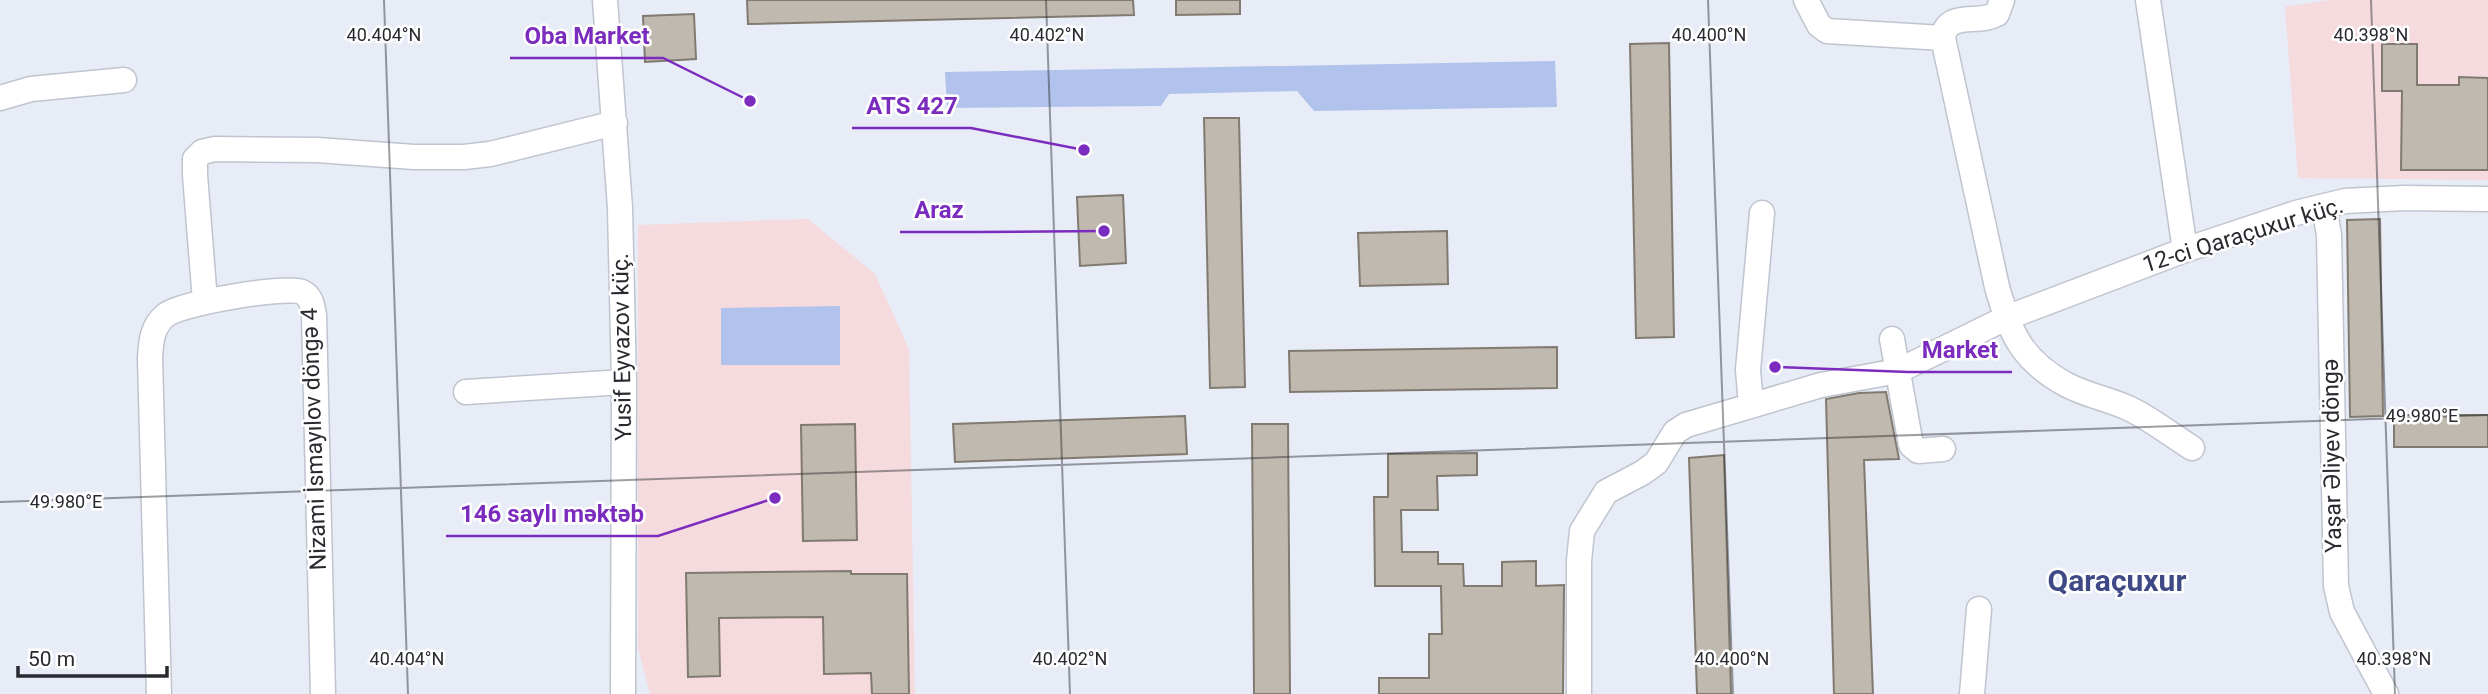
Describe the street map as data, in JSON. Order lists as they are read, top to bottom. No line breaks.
{"streets":{"street":["12-ci Qaraçuxur küç.","Yusif Eyvazov küç.","Nizami İsmayılov döngə 4","Yaşar Əliyev döngə"]},"crossings":[["12-ci Qaraçuxur küç.","Yaşar Əliyev döngə"]],"districts":["Qaraçuxur"],"places":["Oba Market","ATS 427","Araz","Market","146 saylı məktəb"],"scale_bar":"50 m","coordinates":["40.404°N","40.402°N","40.400°N","40.398°N","49.980°E"]}
